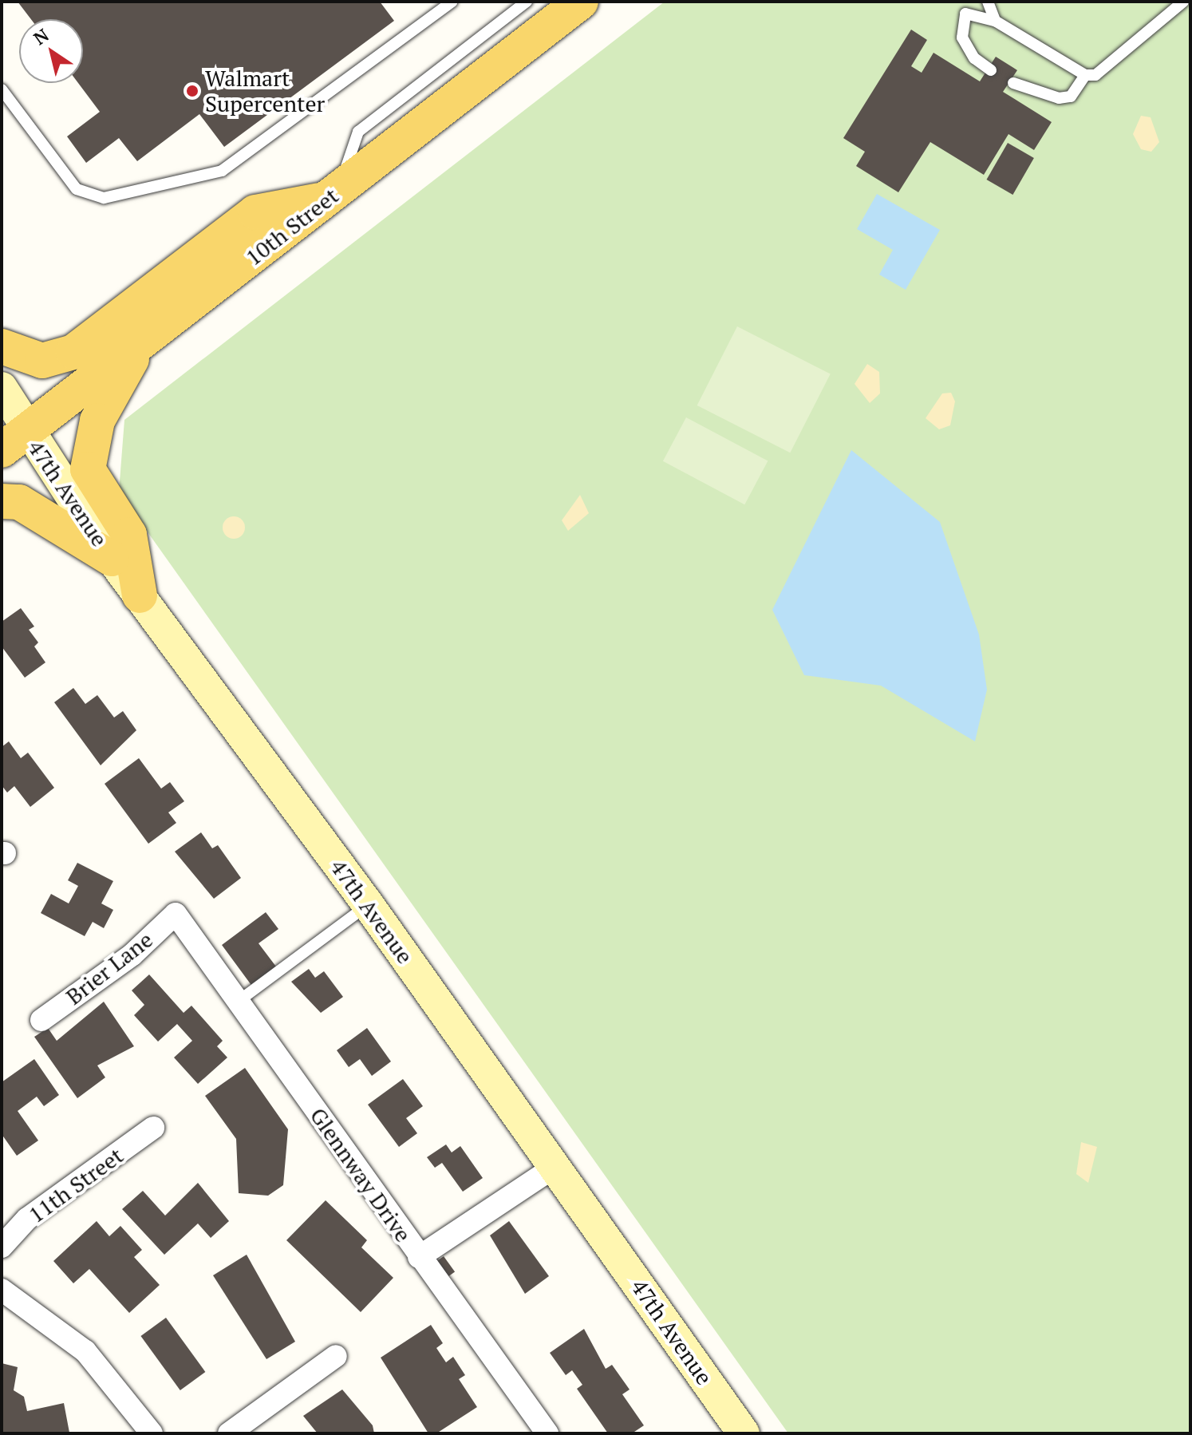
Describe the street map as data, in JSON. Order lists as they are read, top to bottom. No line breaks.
{"streets":{"main road":["10th Street","47th Avenue"],"street":["Brier Lane","Glennway Drive","11th Street"]},"crossings":[["10th Street","47th Avenue"],["Brier Lane","Glennway Drive"]],"places":["Walmart Supercenter"],"north":"top left"}
